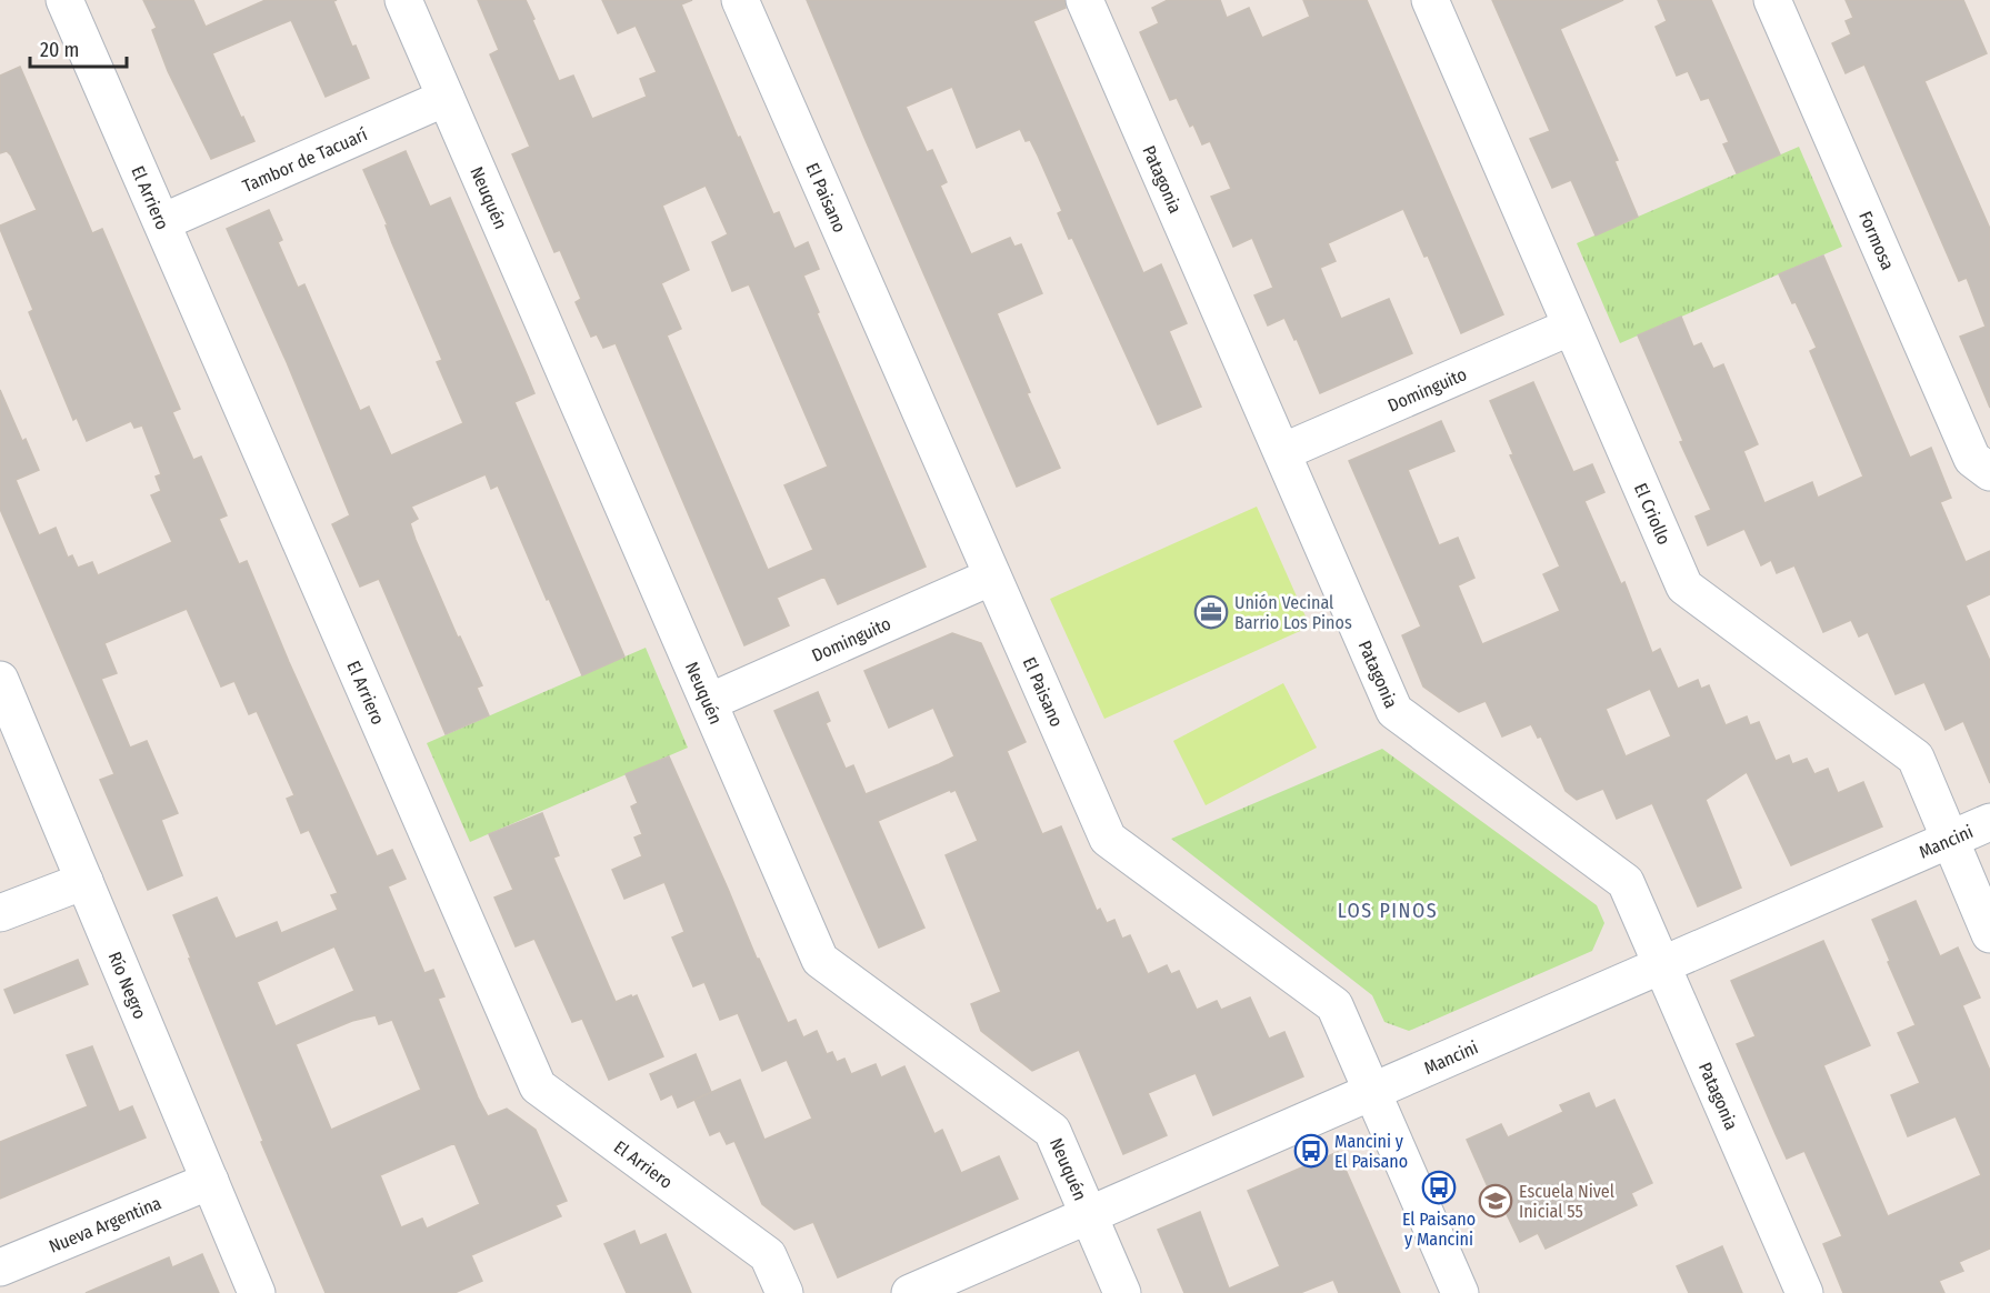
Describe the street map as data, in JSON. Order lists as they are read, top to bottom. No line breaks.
{"streets":{"street":["Tambor de Tacuarí","Patagonia","El Arriero","Neuquén","El Paisano","Formosa","Dominguito","El Criollo","Mancini","Río Negro","Nueva Argentina"]},"crossings":[["Tambor de Tacuarí","El Arriero"],["Tambor de Tacuarí","Neuquén"],["Patagonia","Dominguito"],["Patagonia","Mancini"],["Neuquén","Dominguito"],["Neuquén","Mancini"],["El Paisano","Dominguito"],["El Paisano","Mancini"],["Dominguito","El Criollo"],["El Criollo","Mancini"],["Río Negro","Nueva Argentina"]],"districts":["LOS PINOS"],"places":{"office":["Unión Vecinal Barrio Los Pinos"],"bus stop":["Mancini y El Paisano","El Paisano y Mancini"],"school or university":["Escuela Nivel Inicial 55"]},"scale_bar":"20 m"}
